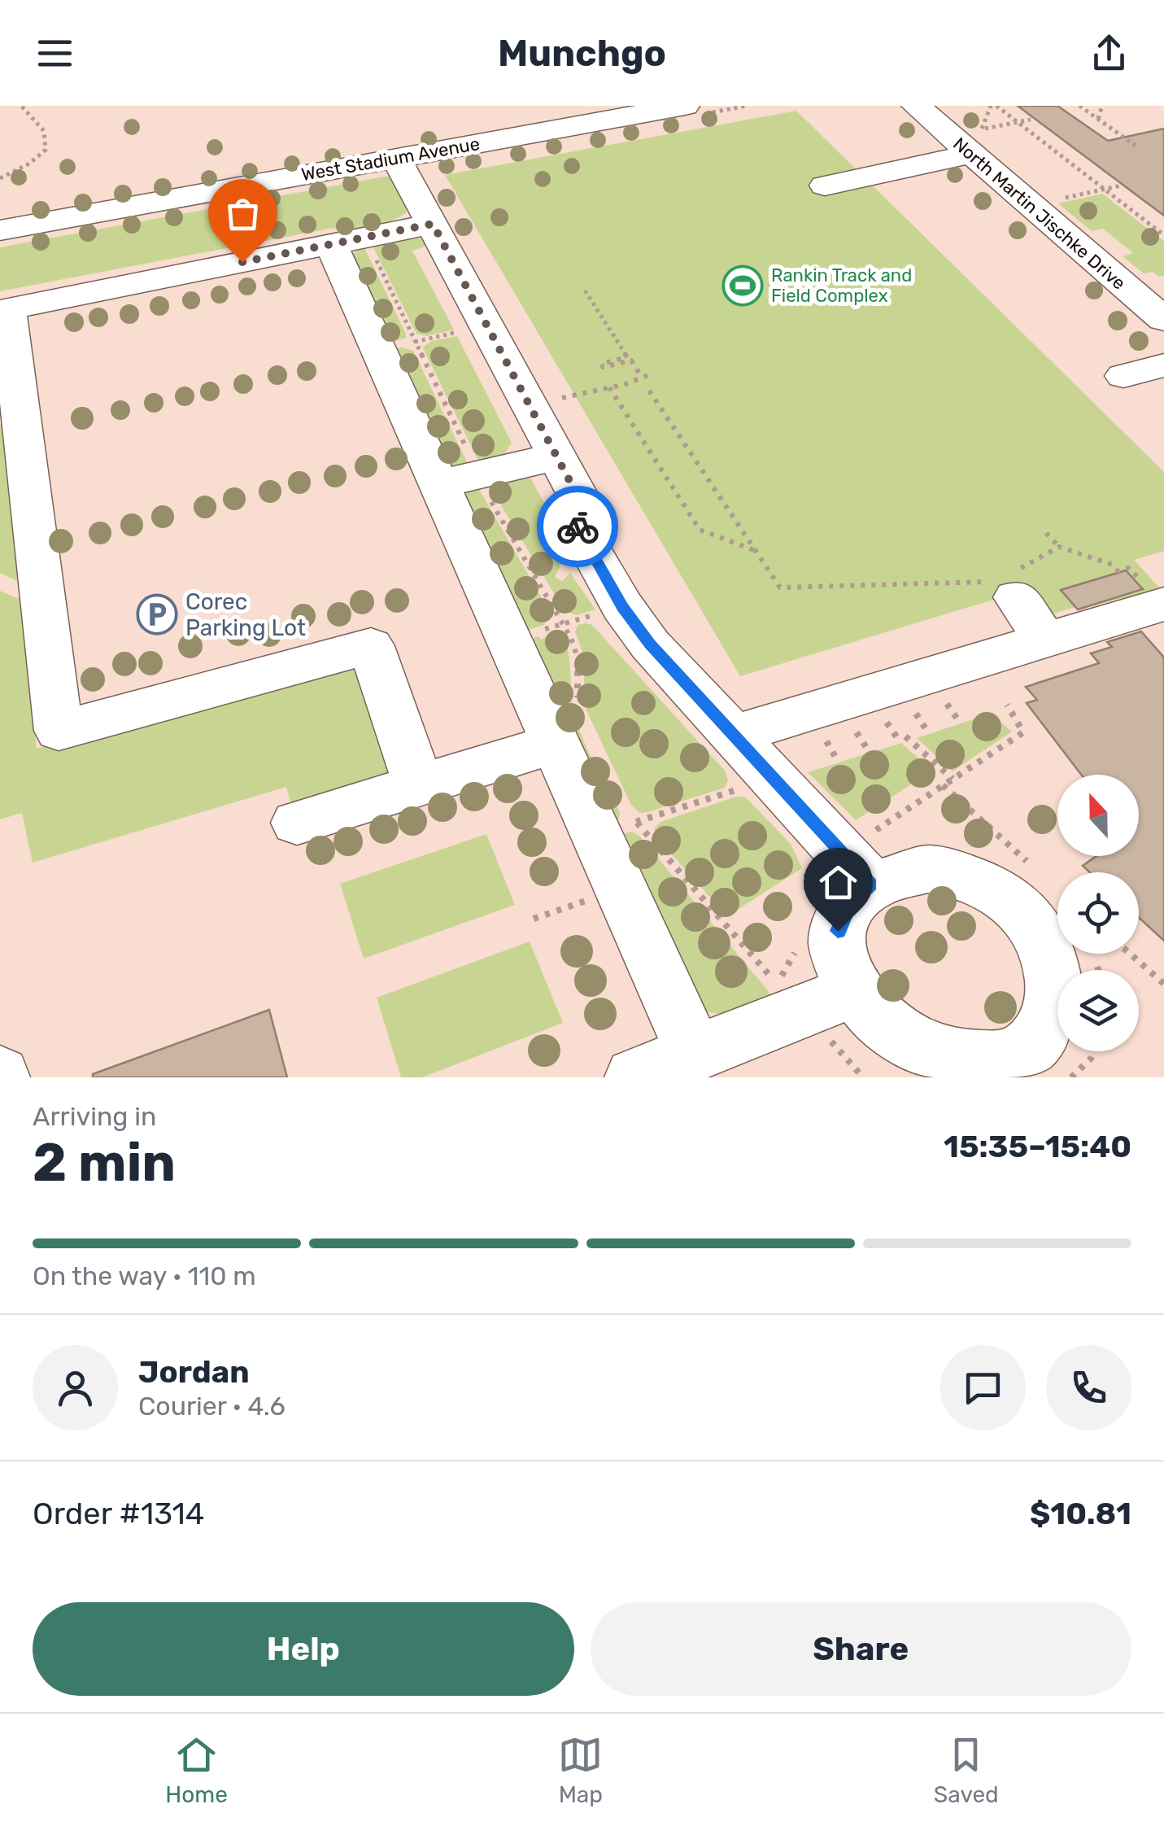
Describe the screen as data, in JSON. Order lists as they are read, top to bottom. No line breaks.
{"streets":{"street":["West Stadium Avenue","North Martin Jischke Drive"]},"places":{"sports":["Rankin Track and Field Complex"],"parking":["Corec Parking Lot"]},"north":"top","page":{"header":"Munchgo","heading":["2 min","Arriving in","15:35–15:40"],"panel":["Jordan","Courier · 4.6","Order #1314","$10.81"],"bar":"On the way · 110 m","buttons":["Help","Share"],"tabs":["Home","Map","Saved"]}}
